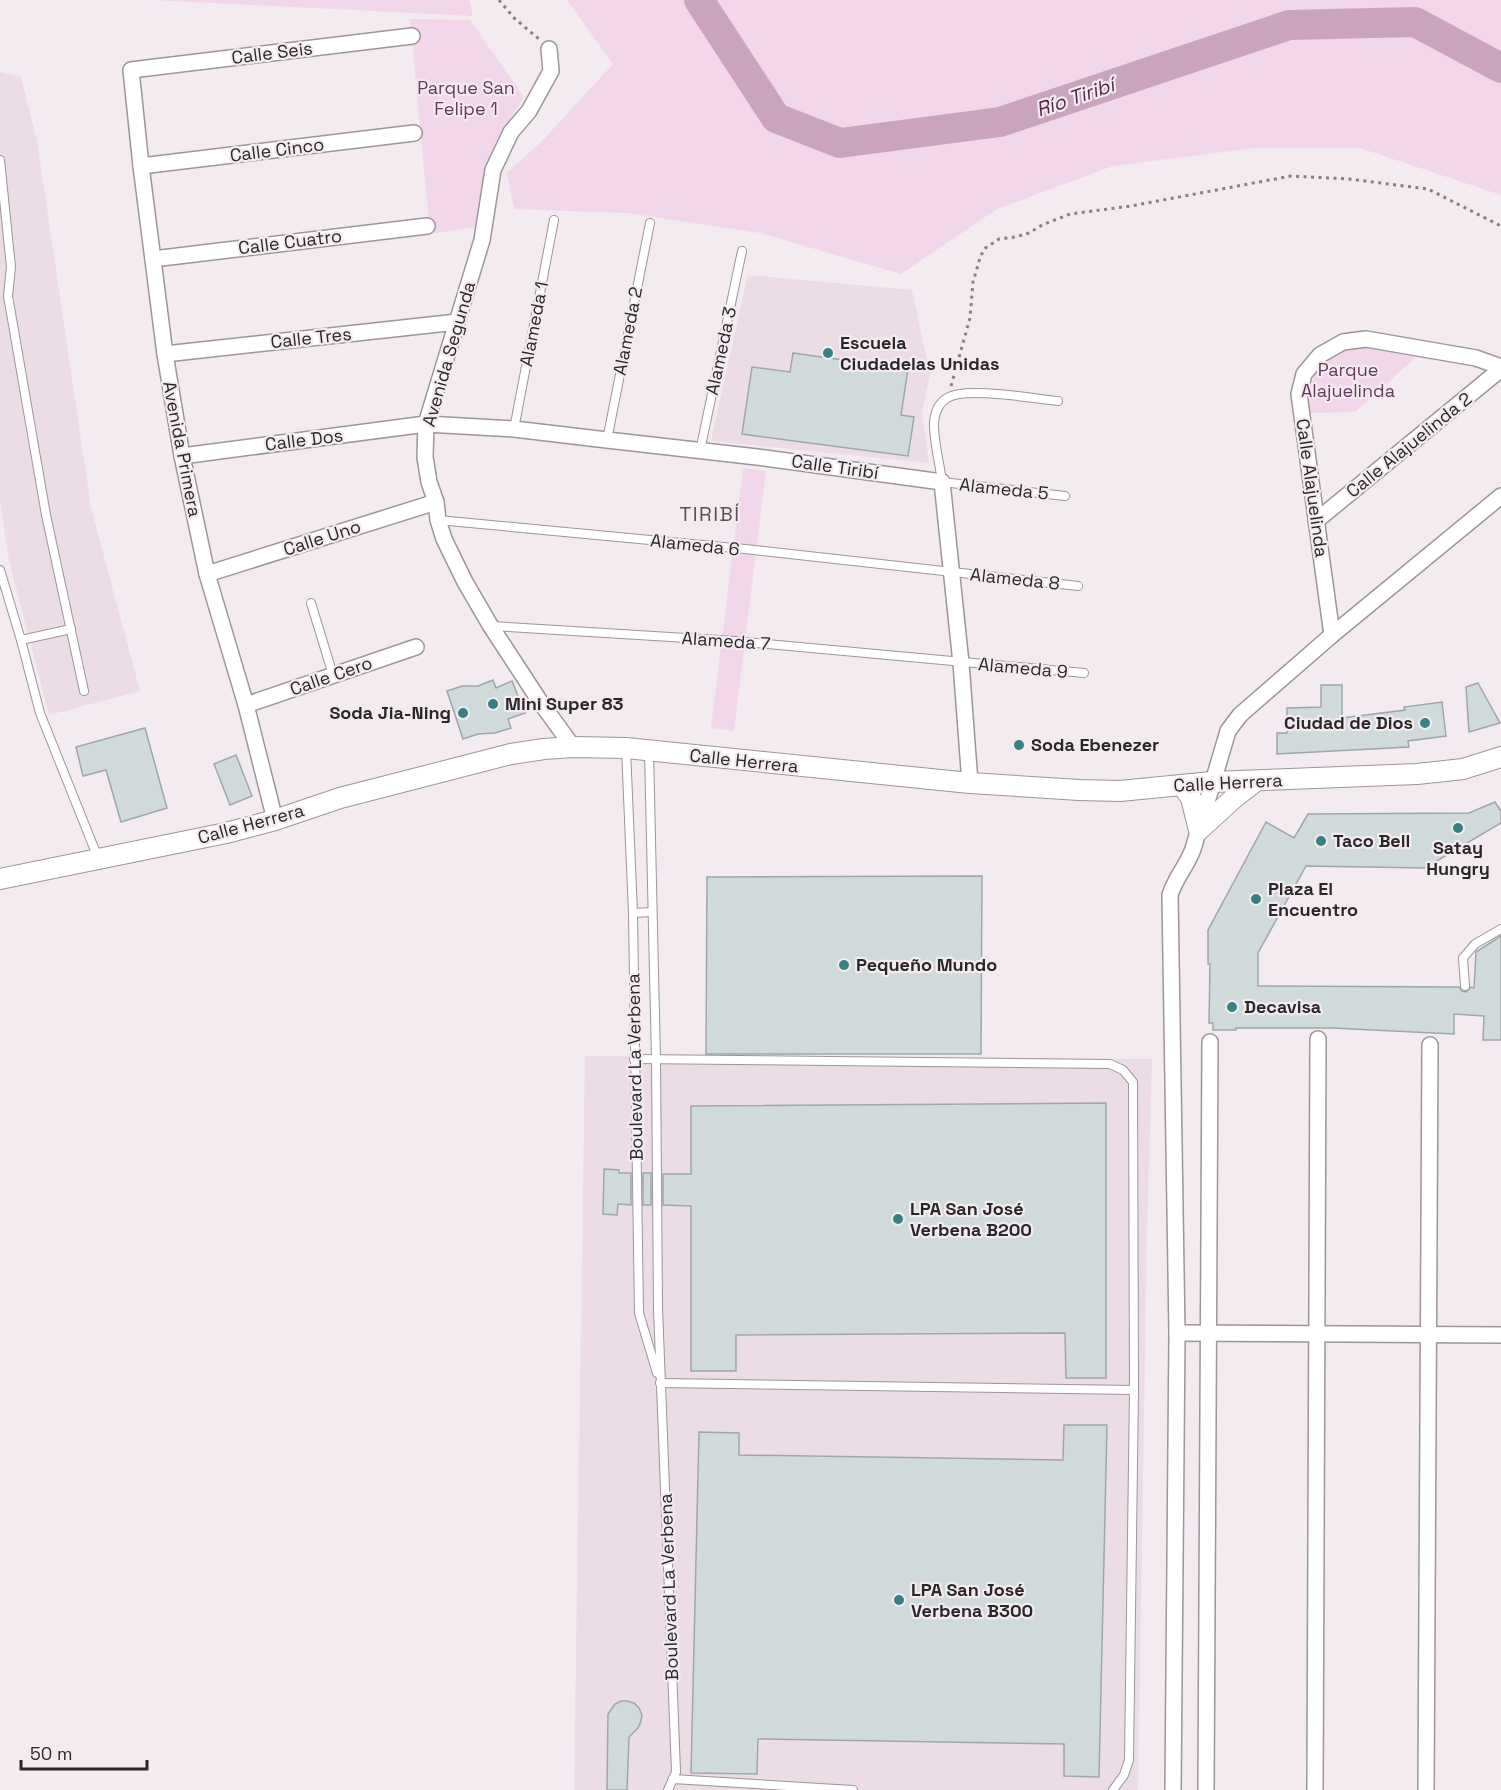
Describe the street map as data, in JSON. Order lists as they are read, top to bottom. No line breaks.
{"streets":{"street":["Calle Seis","Calle Cinco","Calle Cuatro","Calle Tres","Avenida Segunda","Calle Dos","Calle Alajuelinda 2","Avenida Primera","Calle Tiribí","Calle Alajuelinda","Calle Uno","Calle Cero","Calle Herrera"],"lane":["Alameda 1","Alameda 2","Alameda 3","Alameda 5","Alameda 6","Alameda 8","Alameda 7","Alameda 9","Boulevard La Verbena"]},"crossings":[["Calle Seis","Avenida Primera"],["Calle Cinco","Avenida Primera"],["Calle Cuatro","Avenida Primera"],["Alameda 1","Calle Tiribí"],["Alameda 2","Calle Tiribí"],["Calle Tres","Avenida Segunda"],["Calle Tres","Avenida Primera"],["Alameda 3","Calle Tiribí"],["Avenida Segunda","Calle Dos"],["Avenida Segunda","Calle Tiribí"],["Avenida Segunda","Calle Uno"],["Avenida Segunda","Alameda 6"],["Avenida Segunda","Alameda 7"],["Avenida Segunda","Calle Herrera"],["Calle Dos","Avenida Primera"],["Calle Dos","Calle Tiribí"],["Calle Alajuelinda 2","Calle Alajuelinda"],["Avenida Primera","Calle Uno"],["Avenida Primera","Calle Cero"],["Avenida Primera","Calle Herrera"],["Calle Tiribí","Alameda 5"],["Alameda 6","Alameda 8"],["Alameda 7","Alameda 9"],["Calle Herrera","Boulevard La Verbena"]],"districts":["TIRIBÍ"],"water":["Río Tiribí"],"parks":["Parque San Felipe 1","Parque Alajuelinda"],"places":["Escuela Ciudadelas Unidas","Mini Super 83","Soda Jia-Ning","Ciudad de Dios","Soda Ebenezer","Satay Hungry","Taco Bell","Plaza El Encuentro","Pequeño Mundo","Decavisa","LPA San José Verbena B200","LPA San José Verbena B300"],"scale_bar":"50 m"}
